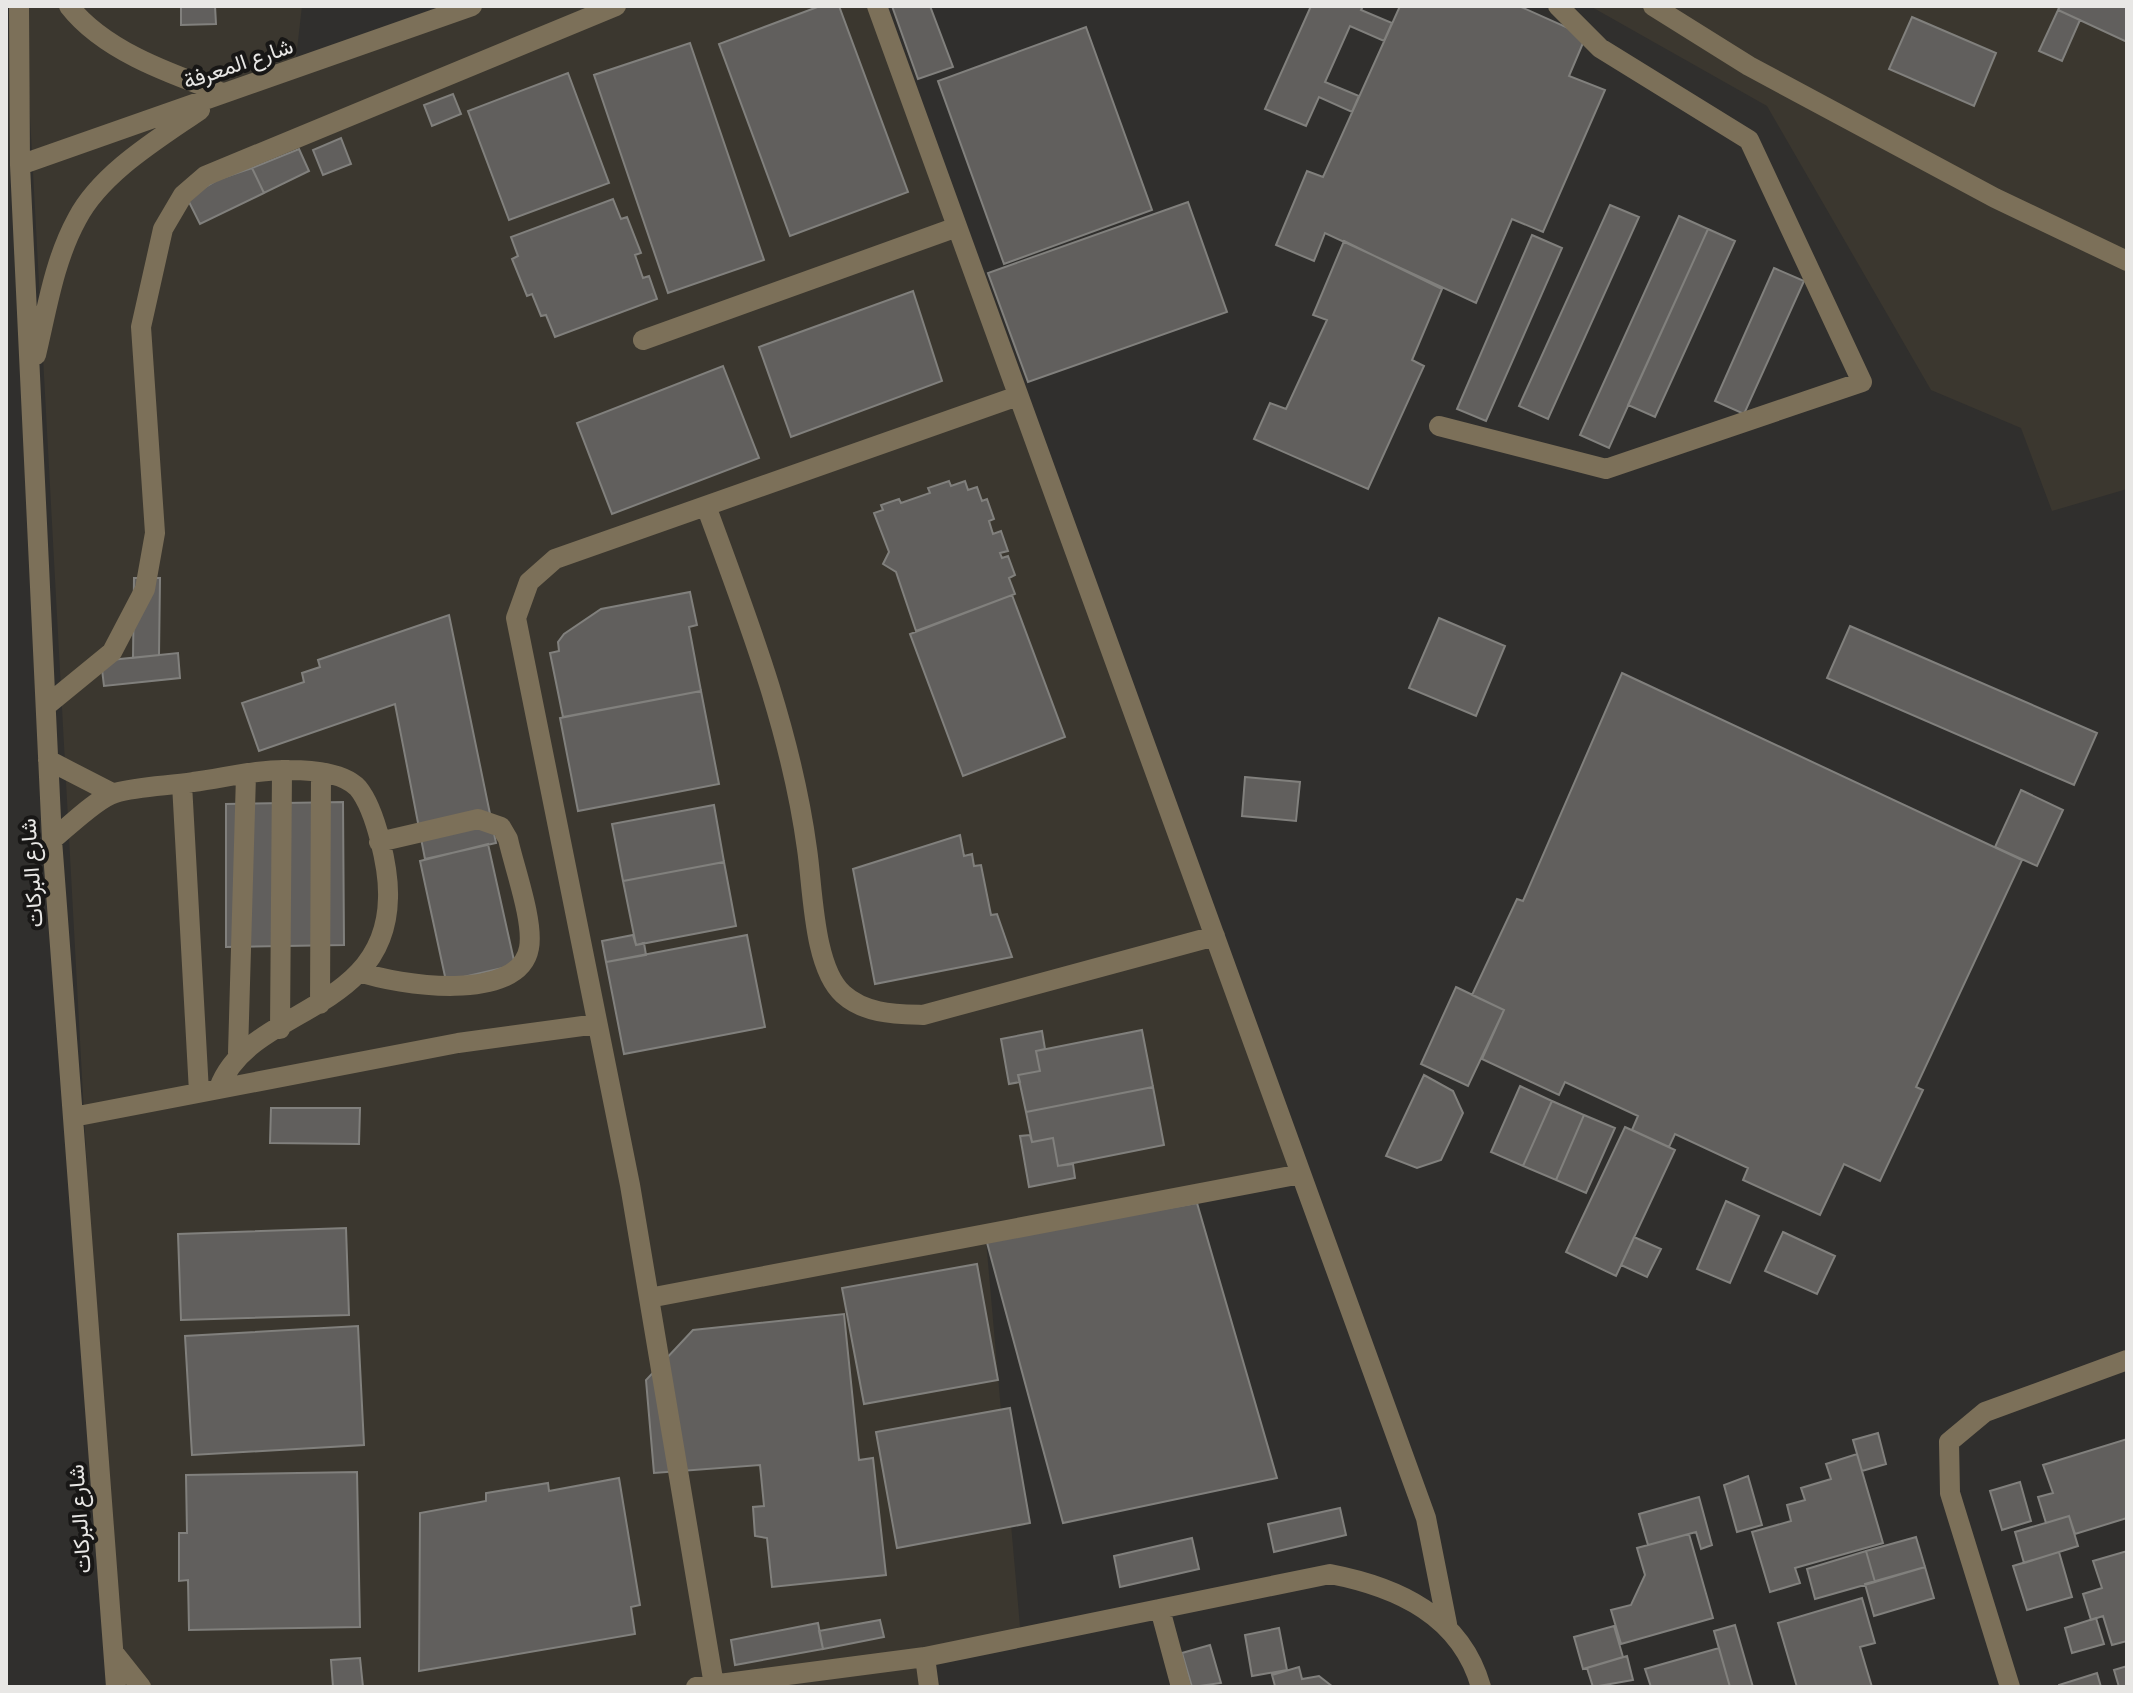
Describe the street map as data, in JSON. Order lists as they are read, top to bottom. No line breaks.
{"streets":{"street":["شارع المعرفة","شارع البركات"]},"crossings":[["شارع المعرفة","شارع البركات"]]}
